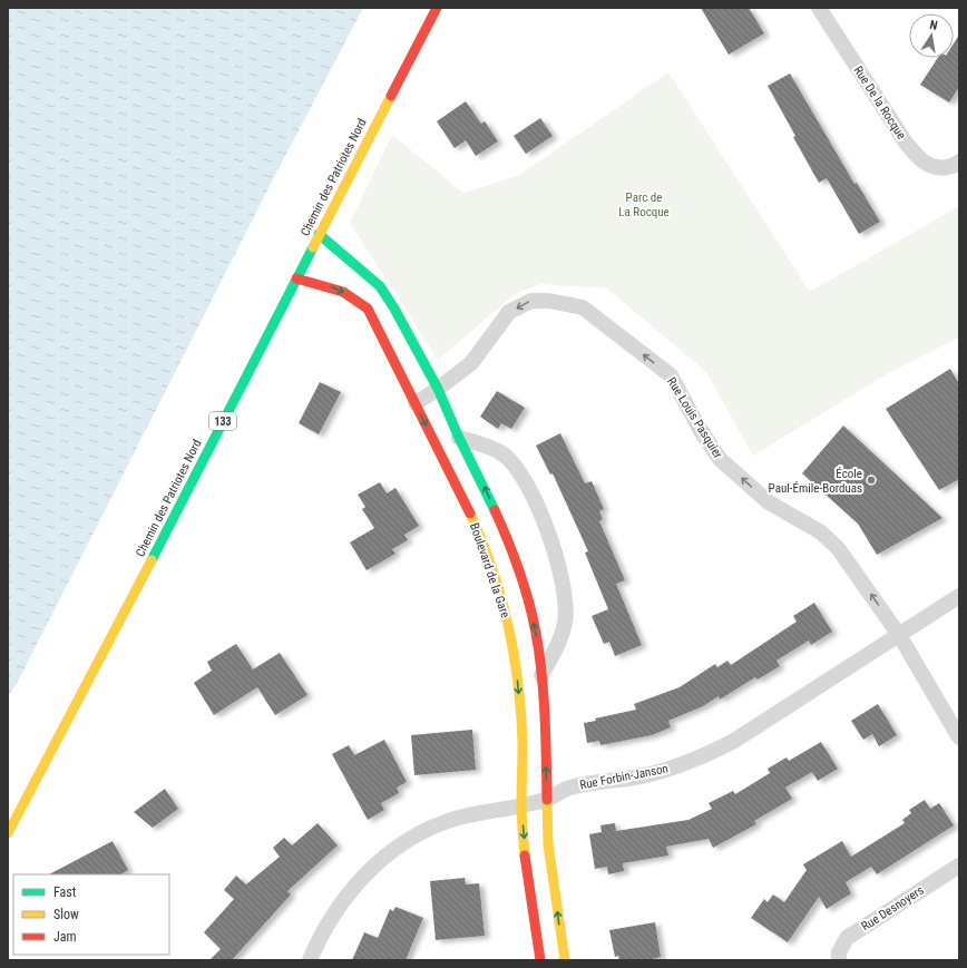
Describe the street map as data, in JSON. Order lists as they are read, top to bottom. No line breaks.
{"streets":{"street":["Rue De la Rocque","Chemin des Patriotes Nord","Rue Louis Pasquier","133","Boulevard de la Gare","Rue Forbin-Janson","Rue Desnoyers"]},"crossings":[["Chemin des Patriotes Nord","Boulevard de la Gare"],["Rue Louis Pasquier","Boulevard de la Gare"],["Rue Louis Pasquier","Rue Forbin-Janson"],["Boulevard de la Gare","Rue Forbin-Janson"]],"one_way":["Rue Louis Pasquier"],"parks":["Parc de La Rocque"],"places":["École Paul-Émile-Borduas"],"legend":["Fast","Slow","Jam"],"north":"top"}
